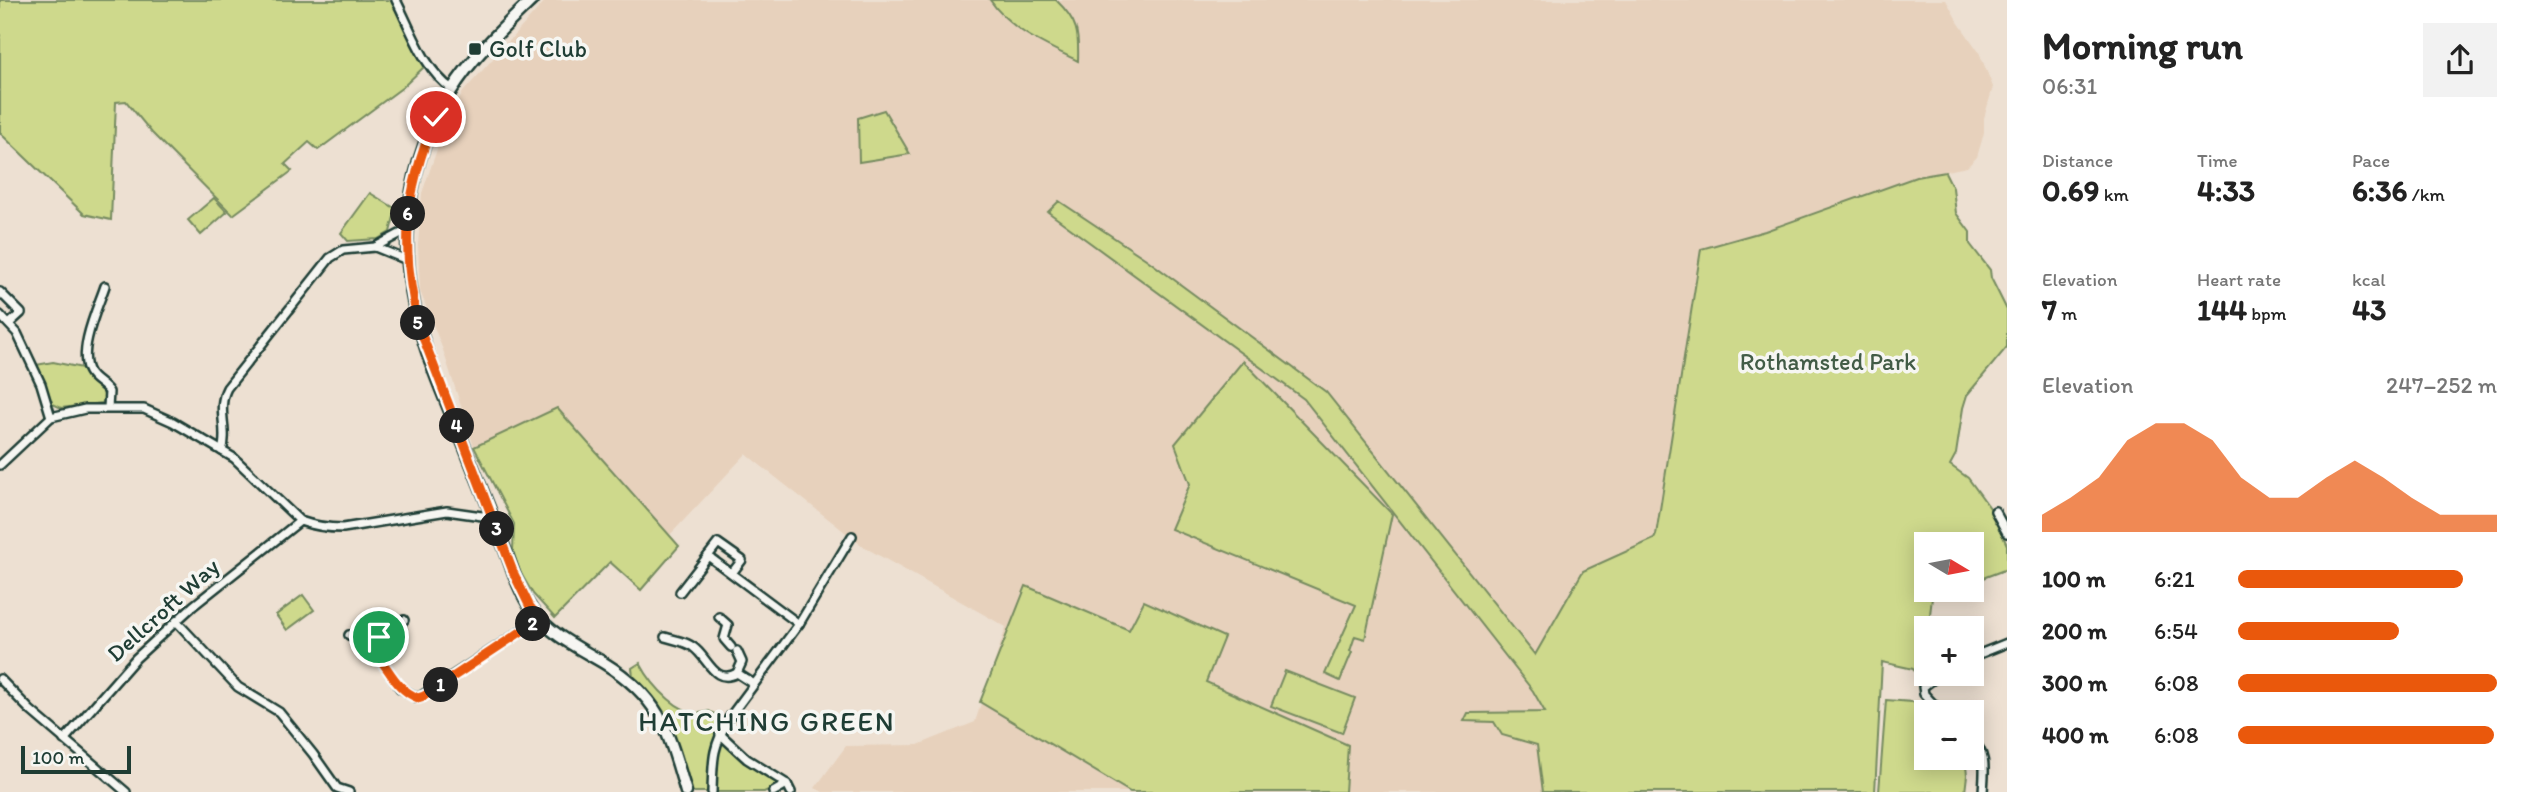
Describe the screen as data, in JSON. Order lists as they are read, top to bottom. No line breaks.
{"streets":{"street":["Dellcroft Way"]},"districts":["HATCHING GREEN"],"parks":["Rothamsted Park"],"places":{"transit":["Golf Club"]},"scale_bar":"100 m","north":"right","page":{"heading":["Morning run","06:31"],"stats":[["Distance","0.69 km"],["Time","4:33"],["Pace","6:36 /km"],["Elevation","7 m"],["Heart rate","144 bpm"],["kcal","43"]],"pins":["6","5","4","3","2","1"],"chart":["Elevation","247–252 m"],"map_buttons":["+","−"],"list":[{"name":"100 m","note":"6:21"},{"name":"200 m","note":"6:54"},{"name":"300 m","note":"6:08"},{"name":"400 m","note":"6:08"}],"scale":"100 m"}}
